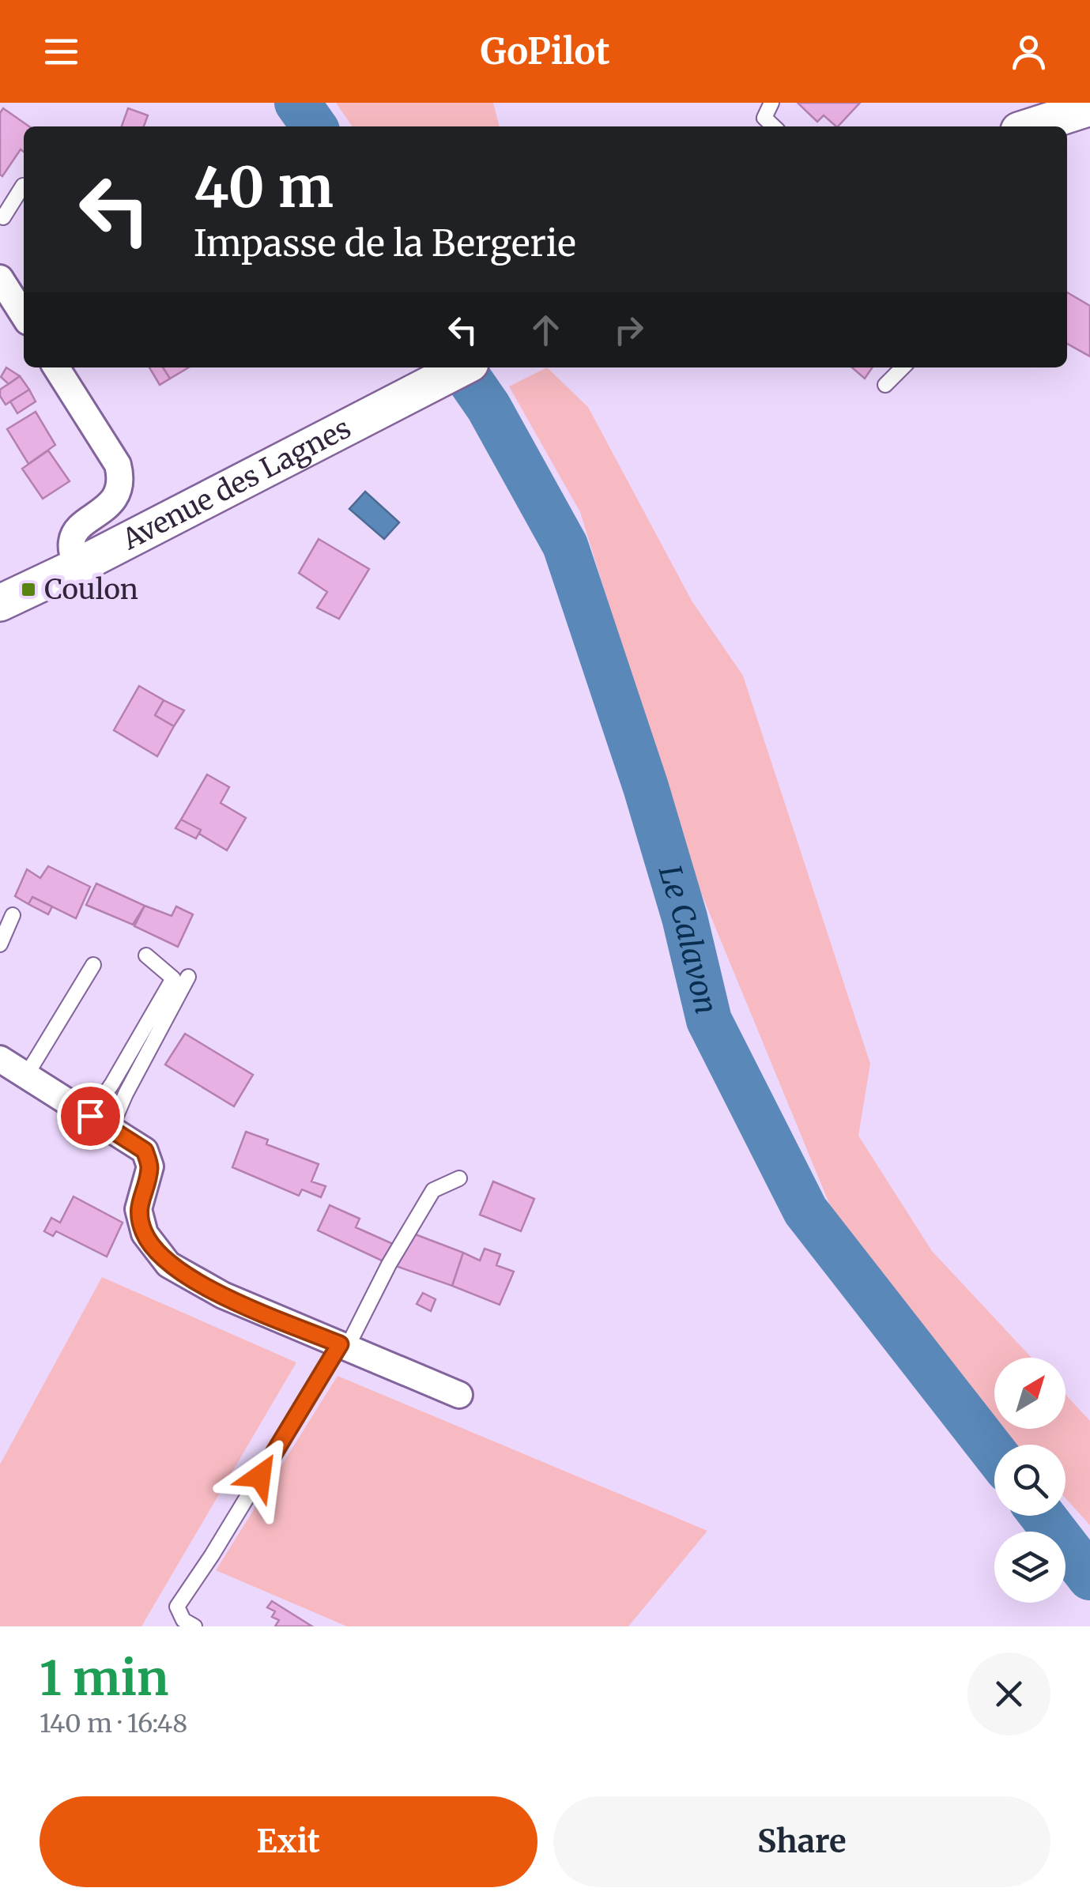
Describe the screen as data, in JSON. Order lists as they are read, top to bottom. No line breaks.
{"streets":{"street":["Avenue des Lagnes"]},"water":["Le Calavon"],"places":{"transit":["Coulon"]},"north":"top right","page":{"header":"GoPilot","turn":["40 m","Impasse de la Bergerie"],"heading":["1 min","140 m · 16:48"],"buttons":["Exit","Share"]}}
